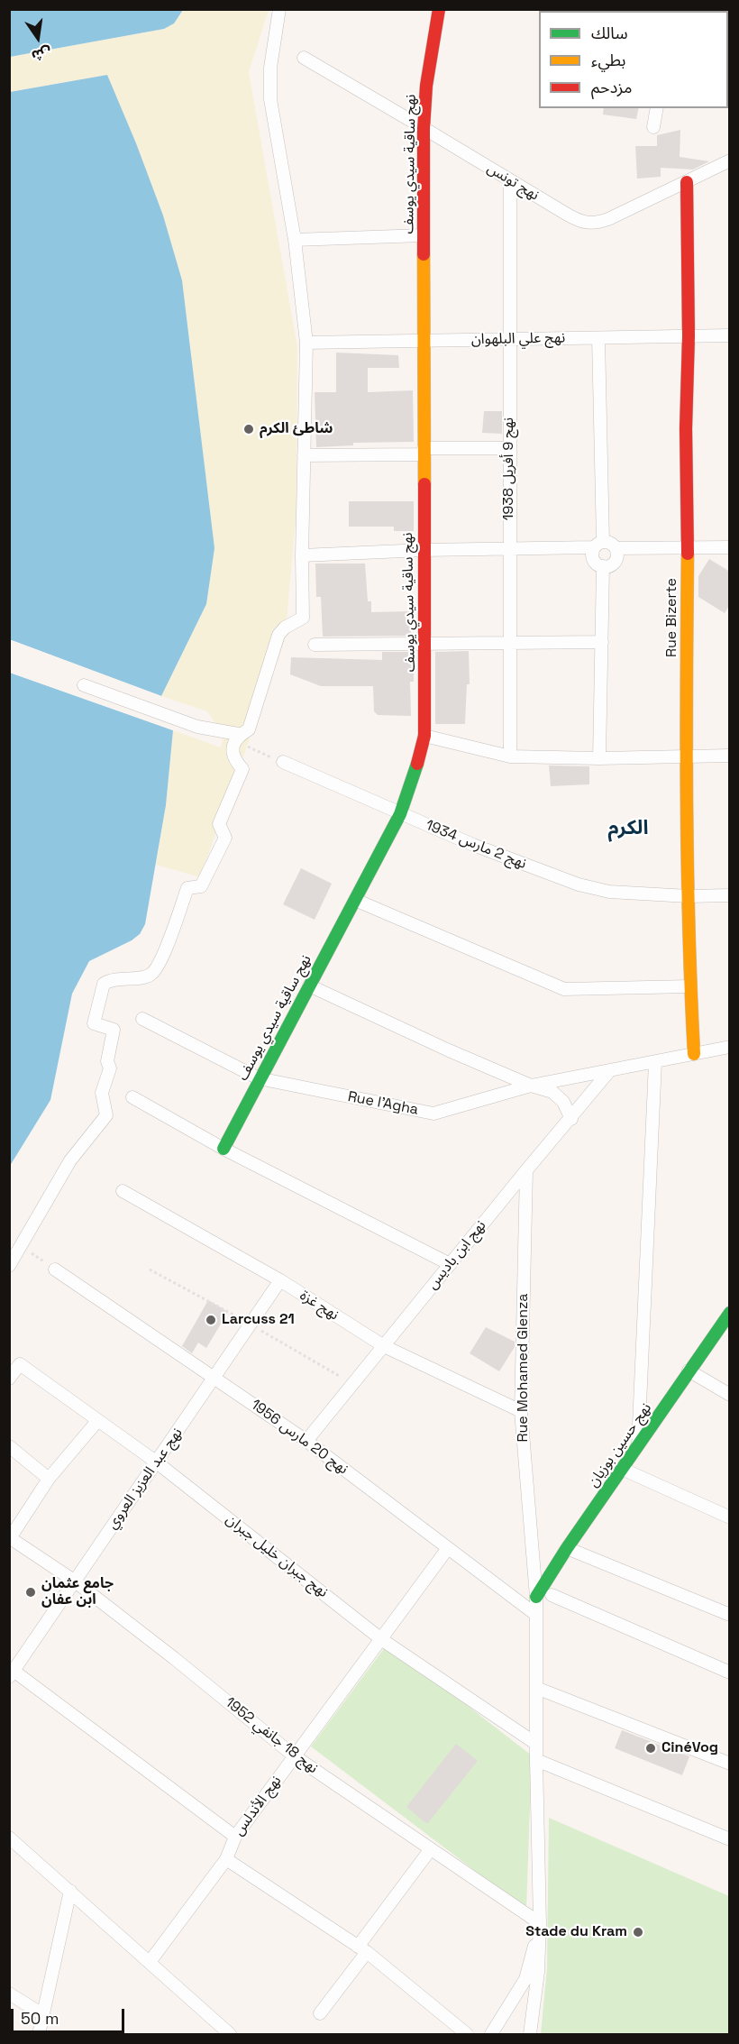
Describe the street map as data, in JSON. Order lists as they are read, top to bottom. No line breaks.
{"streets":{"street":["نهج ساقية سيدي يوسف","نهج تونس","نهج علي البلهوان","نهج 9 أفريل 1938","Rue Bizerte","نهج 2 مارس 1934","Rue l'Agha","نهج ابن باديس","نهج غزة","Rue Mohamed Glenza","نهج 20 مارس 1956","نهج حسين بوزيان","نهج عبد العزيز العروي","نهج جبران خليل جبران","نهج 18 جانفي 1952","نهج الأندلس"]},"crossings":[["نهج ساقية سيدي يوسف","نهج تونس"],["نهج ساقية سيدي يوسف","نهج علي البلهوان"],["نهج ساقية سيدي يوسف","نهج 2 مارس 1934"],["نهج ساقية سيدي يوسف","Rue l'Agha"],["نهج تونس","نهج 9 أفريل 1938"],["نهج تونس","Rue Bizerte"],["نهج علي البلهوان","نهج 9 أفريل 1938"],["نهج علي البلهوان","Rue Bizerte"],["Rue Bizerte","نهج 2 مارس 1934"],["Rue Bizerte","Rue l'Agha"],["Rue l'Agha","نهج ابن باديس"],["نهج ابن باديس","نهج غزة"],["نهج ابن باديس","Rue Mohamed Glenza"],["نهج ابن باديس","نهج 20 مارس 1956"],["نهج غزة","Rue Mohamed Glenza"],["نهج غزة","نهج عبد العزيز العروي"],["Rue Mohamed Glenza","نهج 20 مارس 1956"],["Rue Mohamed Glenza","نهج حسين بوزيان"],["Rue Mohamed Glenza","نهج جبران خليل جبران"],["Rue Mohamed Glenza","نهج 18 جانفي 1952"],["نهج 20 مارس 1956","نهج عبد العزيز العروي"],["نهج 20 مارس 1956","نهج الأندلس"],["نهج عبد العزيز العروي","نهج جبران خليل جبران"],["نهج عبد العزيز العروي","نهج 18 جانفي 1952"],["نهج جبران خليل جبران","نهج الأندلس"],["نهج 18 جانفي 1952","نهج الأندلس"]],"districts":["الكرم"],"places":["شاطئ الکرم","Larcuss 21","جامع عثمان ابن عفان","CinéVog","Stade du Kram"],"legend":["سالك","بطيء","مزدحم"],"scale_bar":"50 m","north":"bottom"}
